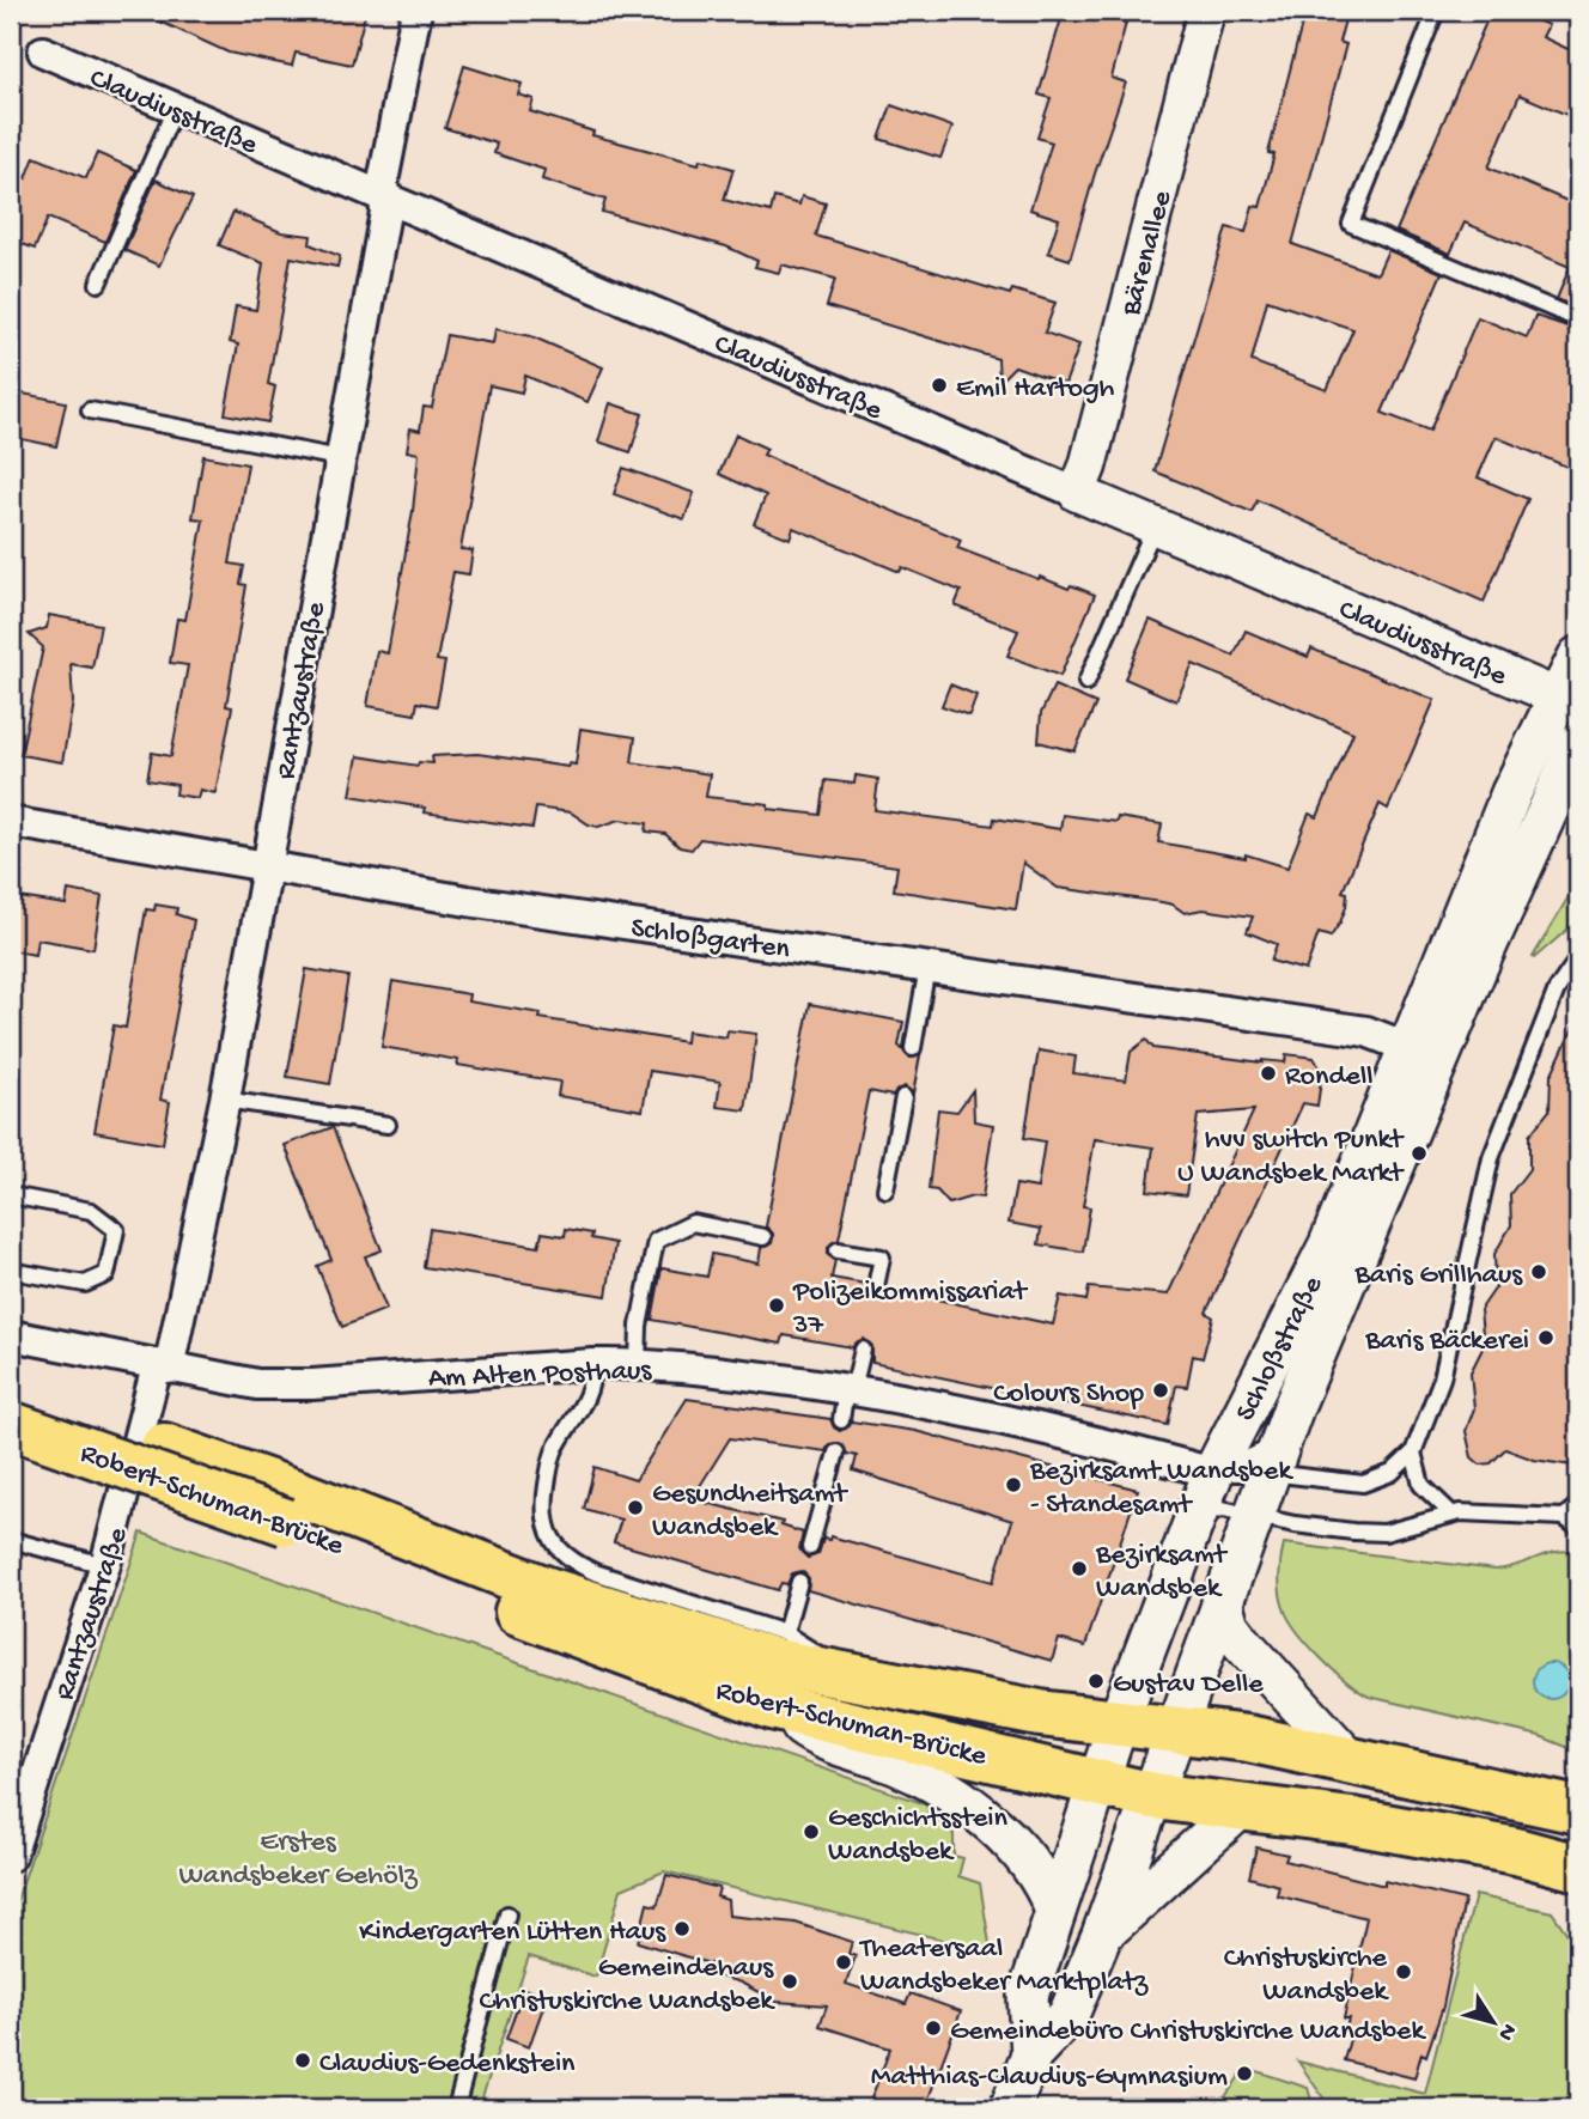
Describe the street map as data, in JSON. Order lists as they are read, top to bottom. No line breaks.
{"streets":{"main road":["Schloßstraße","Robert-Schuman-Brücke"],"street":["Claudiusstraße","Bärenallee","Rantzaustraße","Schloßgarten","Am Alten Posthaus"]},"crossings":[["Claudiusstraße","Bärenallee"],["Claudiusstraße","Rantzaustraße"],["Claudiusstraße","Schloßstraße"],["Rantzaustraße","Schloßgarten"],["Rantzaustraße","Am Alten Posthaus"],["Schloßgarten","Schloßstraße"],["Schloßstraße","Am Alten Posthaus"],["Schloßstraße","Robert-Schuman-Brücke"]],"parks":["Erstes Wandsbeker Gehölz"],"places":["Emil Hartogh","Rondell","hvv switch Punkt U Wandsbek Markt","Baris Grillhaus","Polizeikommissariat 37","Baris Bäckerei","Colours Shop","Bezirksamt Wandsbek - Standesamt","Gesundheitsamt Wandsbek","Bezirksamt Wandsbek","Gustav Delle","Geschichtsstein Wandsbek","Kindergarten Lütten Haus","Theatersaal Wandsbeker Marktplatz","Christuskirche Wandsbek","Gemeindehaus Christuskirche Wandsbek","Gemeindebüro Christuskirche Wandsbek","Claudius-Gedenkstein","Matthias-Claudius-Gymnasium"],"north":"bottom right"}
